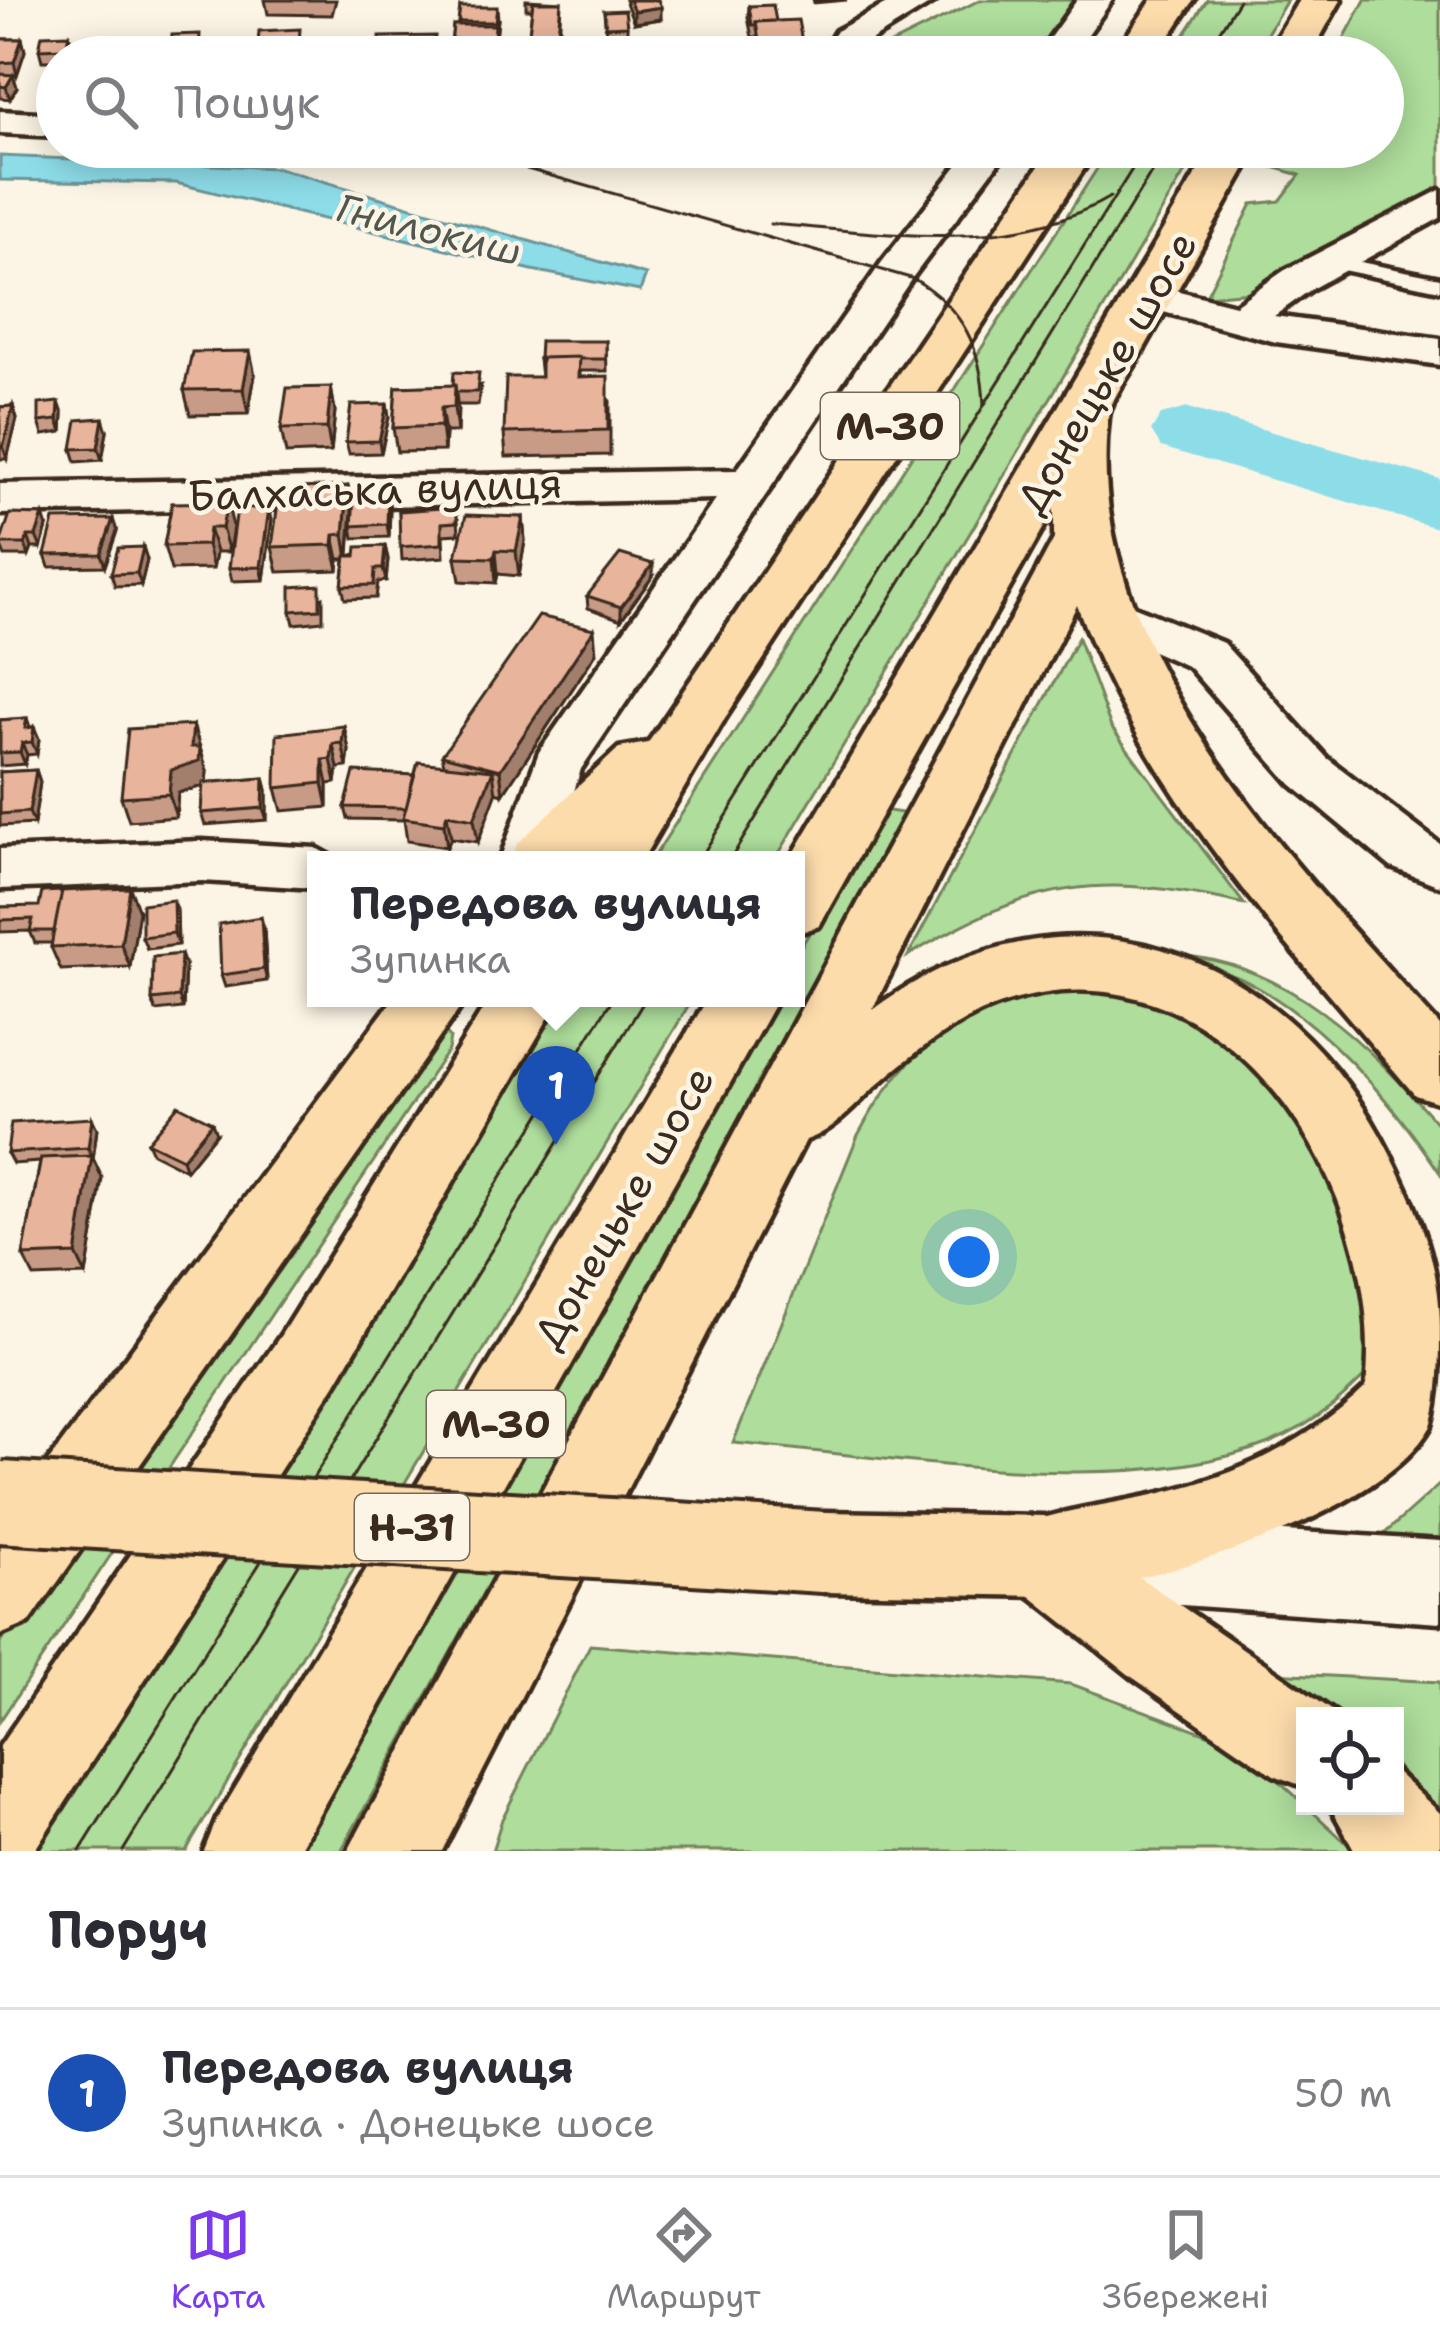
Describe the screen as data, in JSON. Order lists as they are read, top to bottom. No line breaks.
{"streets":{"main road":["Донецьке шосе","М-30","Н-31"],"street":["Балхаська вулиця"]},"water":["Гнилокиш"],"page":{"search":"Пошук","popup":["Передова вулиця","Зупинка"],"pins":"1","heading":"Поруч","list":[{"mark":"1","name":"Передова вулиця","note":"Зупинка · Донецьке шосе","value":"50 m"}],"nav":["Карта","Маршрут","Збережені"]}}
